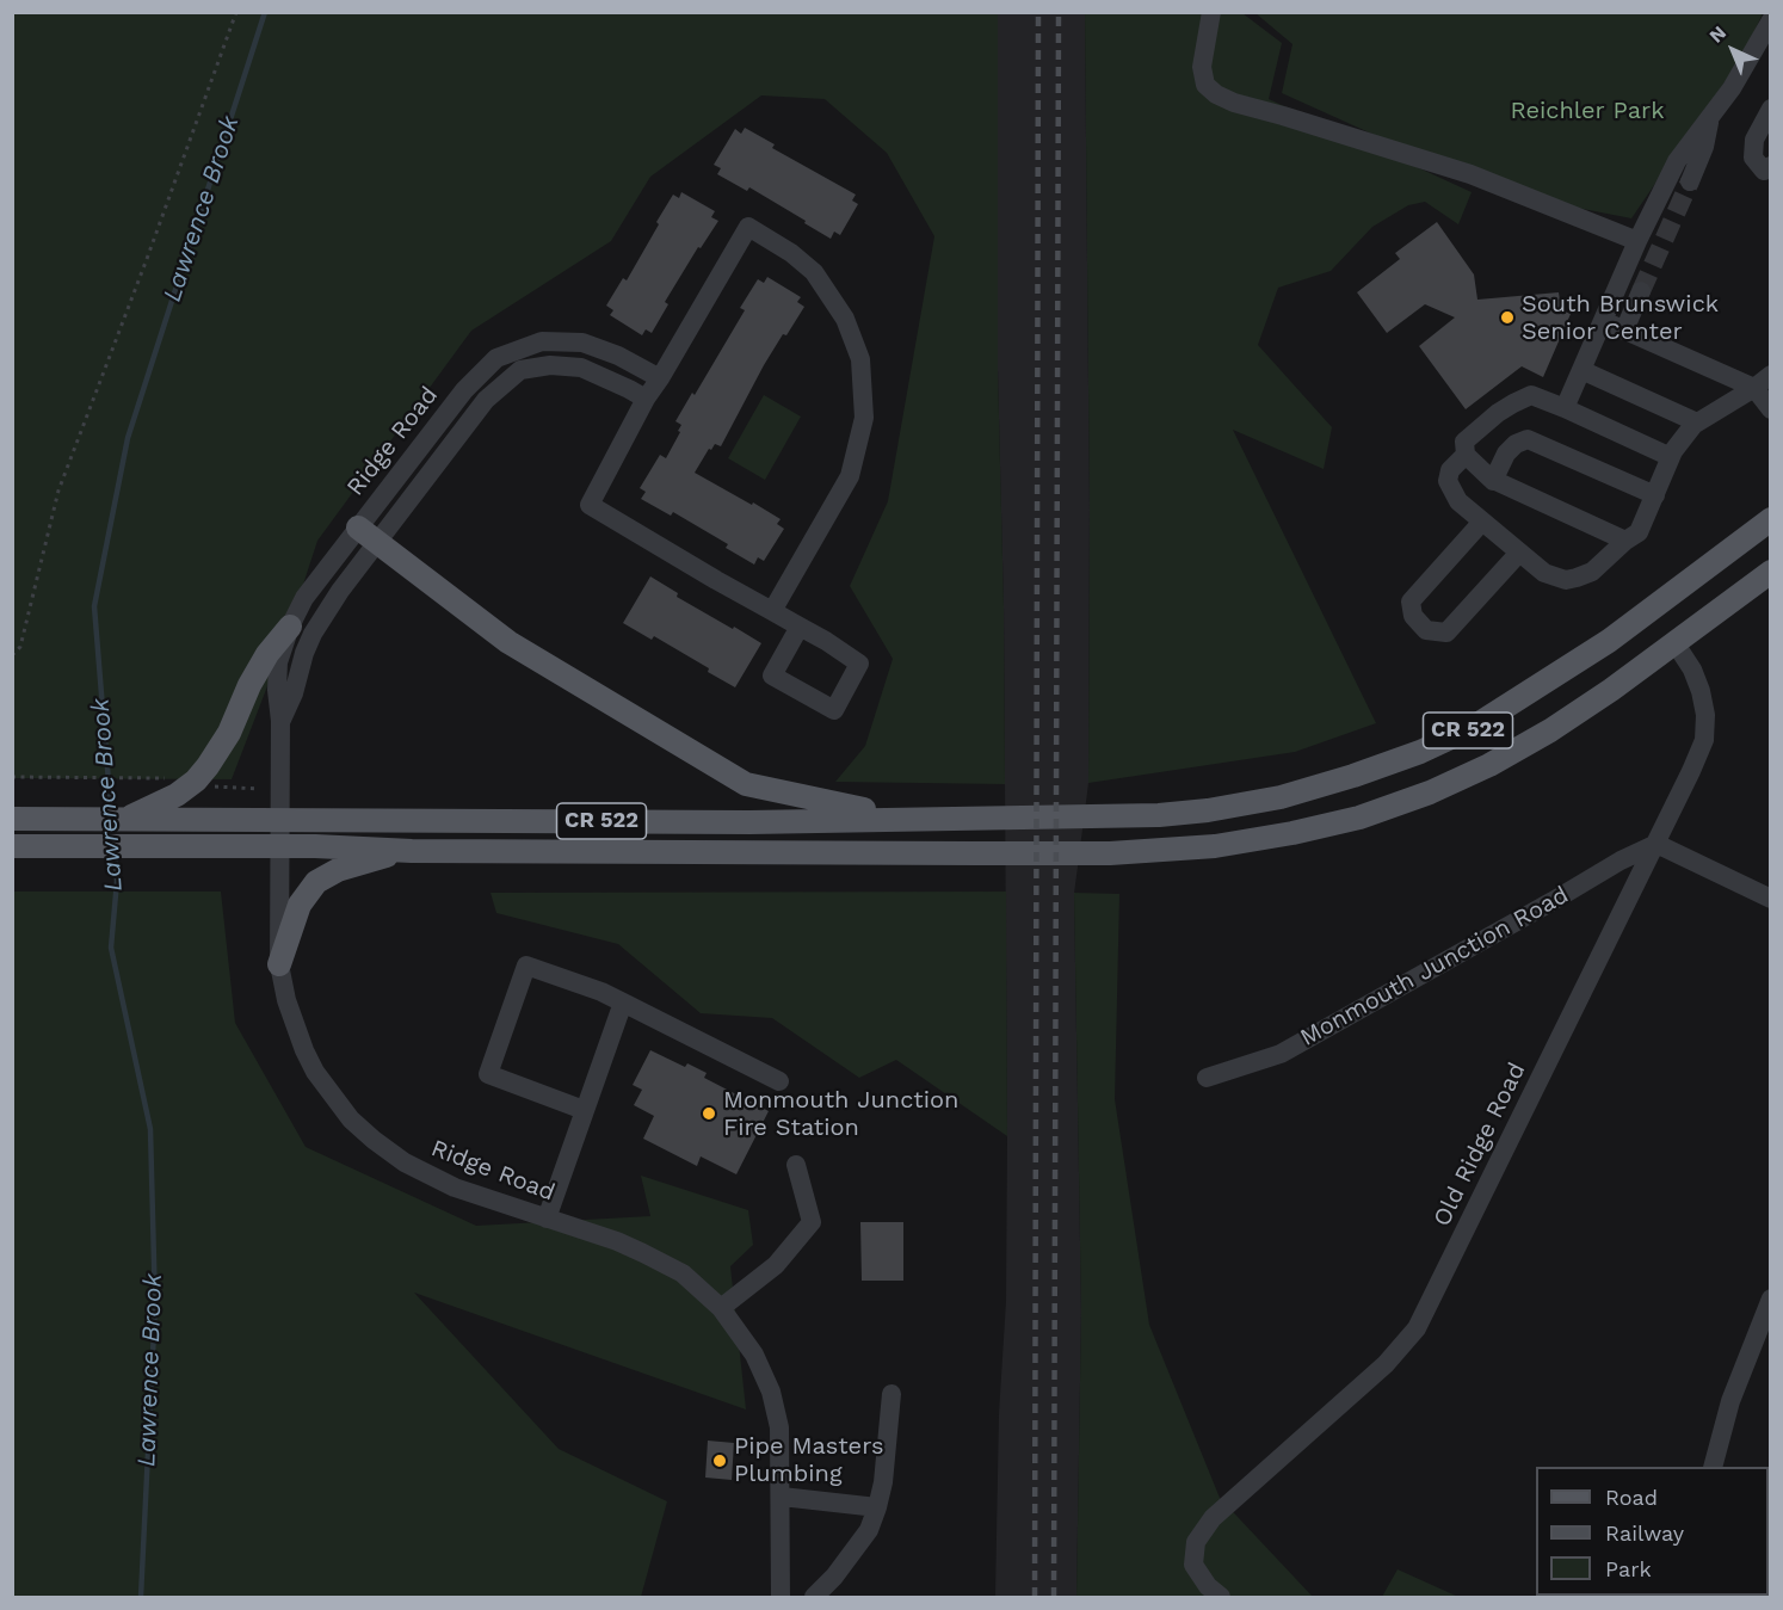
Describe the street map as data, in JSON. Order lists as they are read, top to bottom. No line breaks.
{"streets":{"main road":["CR 522"],"street":["Ridge Road","Monmouth Junction Road","Old Ridge Road"]},"crossings":[["Ridge Road","CR 522"],["CR 522","Old Ridge Road"],["Monmouth Junction Road","Old Ridge Road"]],"water":["Lawrence Brook"],"parks":["Reichler Park"],"places":["South Brunswick Senior Center","Monmouth Junction Fire Station","Pipe Masters Plumbing"],"legend":["Road","Railway","Park"],"north":"top left"}
